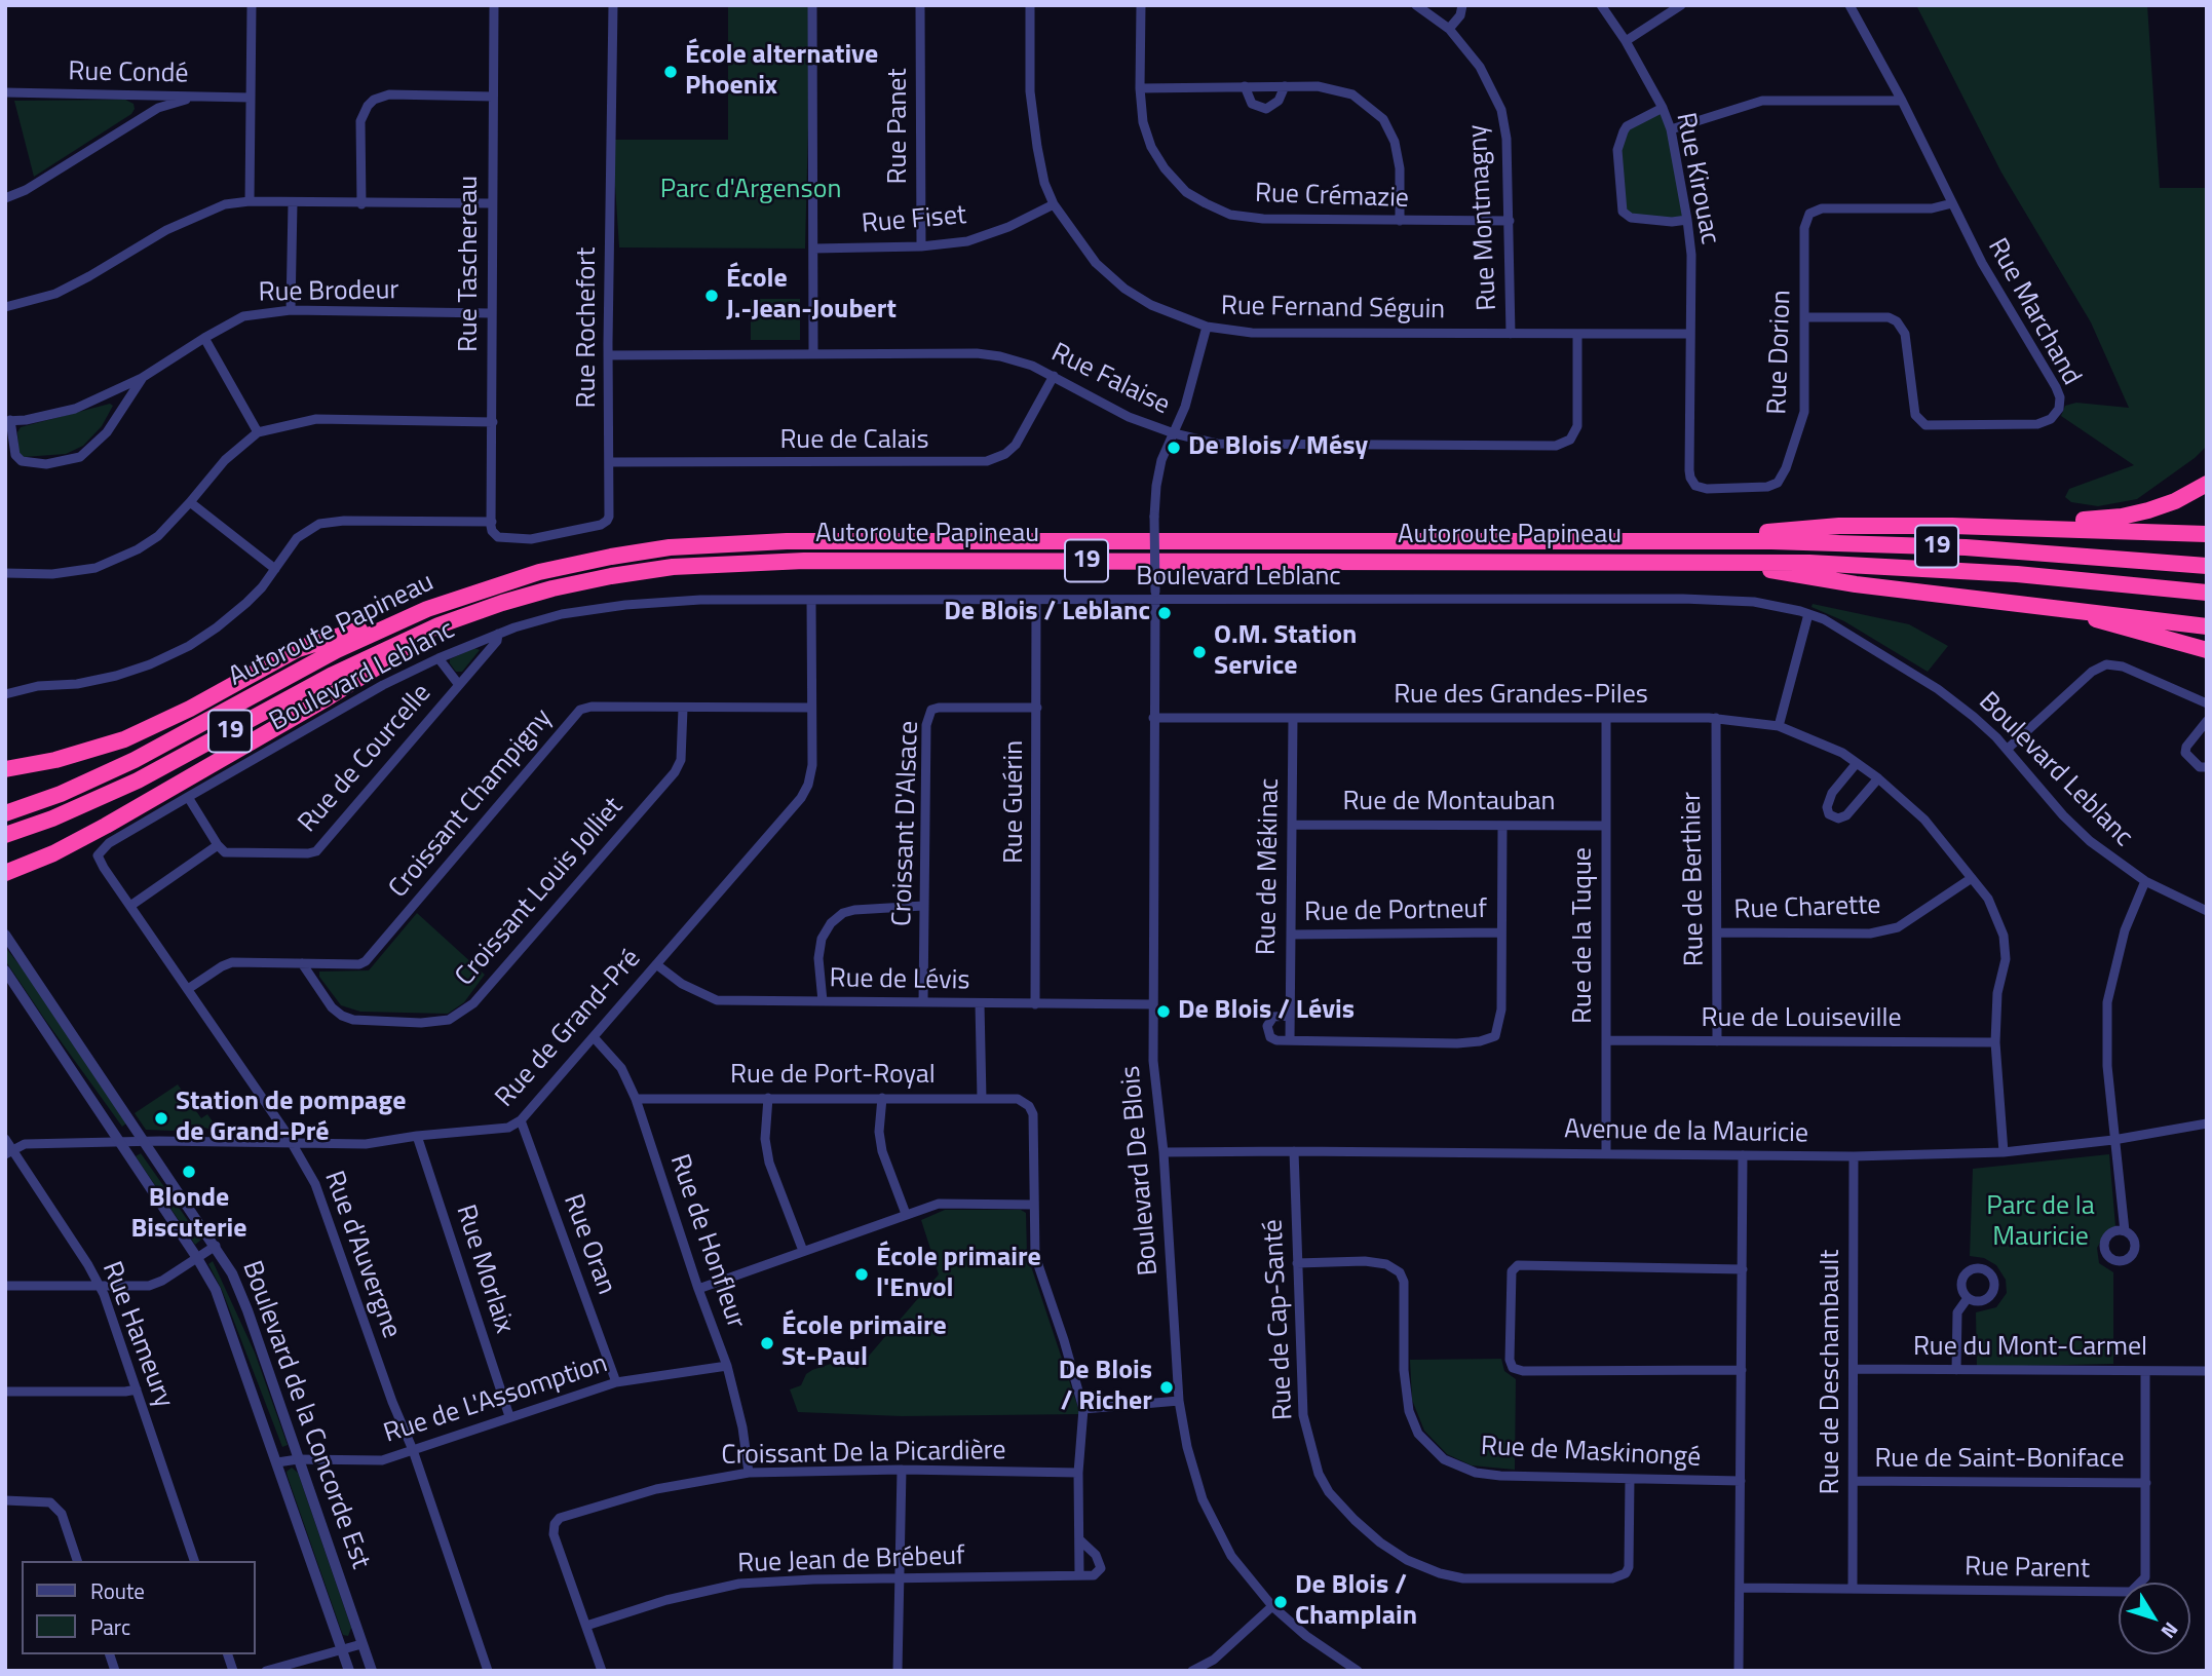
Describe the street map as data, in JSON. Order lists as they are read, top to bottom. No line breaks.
{"streets":{"highway":["Autoroute Papineau","19"],"street":["Rue Condé","Rue Panet","Rue Kirouac","Rue Crémazie","Rue Montmagny","Rue Fiset","Rue Taschereau","Rue Brodeur","Rue Fernand Séguin","Rue Marchand","Rue Rochefort","Rue Dorion","Rue Falaise","Rue de Calais","Boulevard Leblanc","Rue des Grandes-Piles","Rue de Courcelle","Rue Guérin","Rue de Montauban","Croissant Champigny","Croissant D'Alsace","Rue de Mékinac","Rue de Berthier","Croissant Louis Jolliet","Rue Charette","Rue de Portneuf","Rue de la Tuque","Rue de Lévis","Rue de Louiseville","Rue de Grand-Pré","Rue de Port-Royal","Avenue de la Mauricie","Boulevard De Blois","Rue de Honfleur","Rue Oran","Rue d'Auvergne","Rue Morlaix","Rue de Cap-Santé","Rue Hameury","Rue du Mont-Carmel","Rue de Deschambault","Rue de L'Assomption","Boulevard de la Concorde Est","Rue de Maskinongé","Croissant De la Picardière","Rue de Saint-Boniface","Rue Jean de Brébeuf","Rue Parent"]},"crossings":[["Rue Panet","Rue Fiset"],["Rue Kirouac","Rue Fernand Séguin"],["Rue Kirouac","Rue Dorion"],["Rue Crémazie","Rue Montmagny"],["Rue Montmagny","Rue Fernand Séguin"],["Rue Fiset","Rue Fernand Séguin"],["Rue Taschereau","Rue Brodeur"],["Rue Taschereau","Rue Rochefort"],["Rue Fernand Séguin","Rue Dorion"],["Rue Fernand Séguin","Rue Falaise"],["Rue Fernand Séguin","Boulevard De Blois"],["Rue Marchand","Rue Dorion"],["Rue Rochefort","Rue Falaise"],["Rue Rochefort","Rue de Calais"],["Rue Falaise","Rue de Calais"],["Rue Falaise","Boulevard De Blois"],["Boulevard Leblanc","Rue de Courcelle"],["Boulevard Leblanc","Rue Guérin"],["Boulevard Leblanc","Rue de Grand-Pré"],["Boulevard Leblanc","Boulevard De Blois"],["Boulevard Leblanc","Rue d'Auvergne"],["Rue des Grandes-Piles","Rue de Mékinac"],["Rue des Grandes-Piles","Rue de Berthier"],["Rue des Grandes-Piles","Rue Charette"],["Rue des Grandes-Piles","Rue de la Tuque"],["Rue des Grandes-Piles","Rue de Louiseville"],["Rue des Grandes-Piles","Avenue de la Mauricie"],["Rue des Grandes-Piles","Boulevard De Blois"],["Rue Guérin","Croissant D'Alsace"],["Rue Guérin","Rue de Lévis"],["Rue de Montauban","Rue de Mékinac"],["Rue de Montauban","Rue de la Tuque"],["Croissant Champigny","Croissant Louis Jolliet"],["Croissant Champigny","Rue de Grand-Pré"],["Croissant Champigny","Rue d'Auvergne"],["Croissant D'Alsace","Rue de Lévis"],["Rue de Mékinac","Rue de Portneuf"],["Rue de Berthier","Rue Charette"],["Rue de Berthier","Rue de Louiseville"],["Rue de la Tuque","Rue de Louiseville"],["Rue de la Tuque","Avenue de la Mauricie"],["Rue de Lévis","Rue de Grand-Pré"],["Rue de Lévis","Boulevard De Blois"],["Rue de Grand-Pré","Rue de Honfleur"],["Rue de Grand-Pré","Rue Oran"],["Rue de Grand-Pré","Rue d'Auvergne"],["Rue de Grand-Pré","Rue Morlaix"],["Rue de Grand-Pré","Rue Hameury"],["Rue de Grand-Pré","Boulevard de la Concorde Est"],["Rue de Port-Royal","Rue de Honfleur"],["Avenue de la Mauricie","Boulevard De Blois"],["Avenue de la Mauricie","Rue de Cap-Santé"],["Avenue de la Mauricie","Rue de Deschambault"],["Rue de Honfleur","Rue de L'Assomption"],["Rue de Honfleur","Croissant De la Picardière"],["Rue Oran","Rue de L'Assomption"],["Rue d'Auvergne","Rue de L'Assomption"],["Rue Morlaix","Rue de L'Assomption"],["Rue de Cap-Santé","Rue de Maskinongé"],["Rue du Mont-Carmel","Rue de Deschambault"],["Rue du Mont-Carmel","Rue Parent"],["Rue de Deschambault","Rue de Saint-Boniface"],["Rue de Deschambault","Rue Parent"],["Rue de L'Assomption","Boulevard de la Concorde Est"],["Croissant De la Picardière","Rue Jean de Brébeuf"],["Rue de Saint-Boniface","Rue Parent"]],"parks":["Parc d'Argenson","Parc de la Mauricie"],"places":["École alternative Phoenix","École J.-Jean-Joubert","De Blois / Mésy","De Blois / Leblanc","O.M. Station Service","De Blois / Lévis","Station de pompage de Grand-Pré","Blonde Biscuterie","École primaire l'Envol","École primaire St-Paul","De Blois / Richer","De Blois / Champlain"],"legend":["Route","Parc"],"north":"bottom right"}
